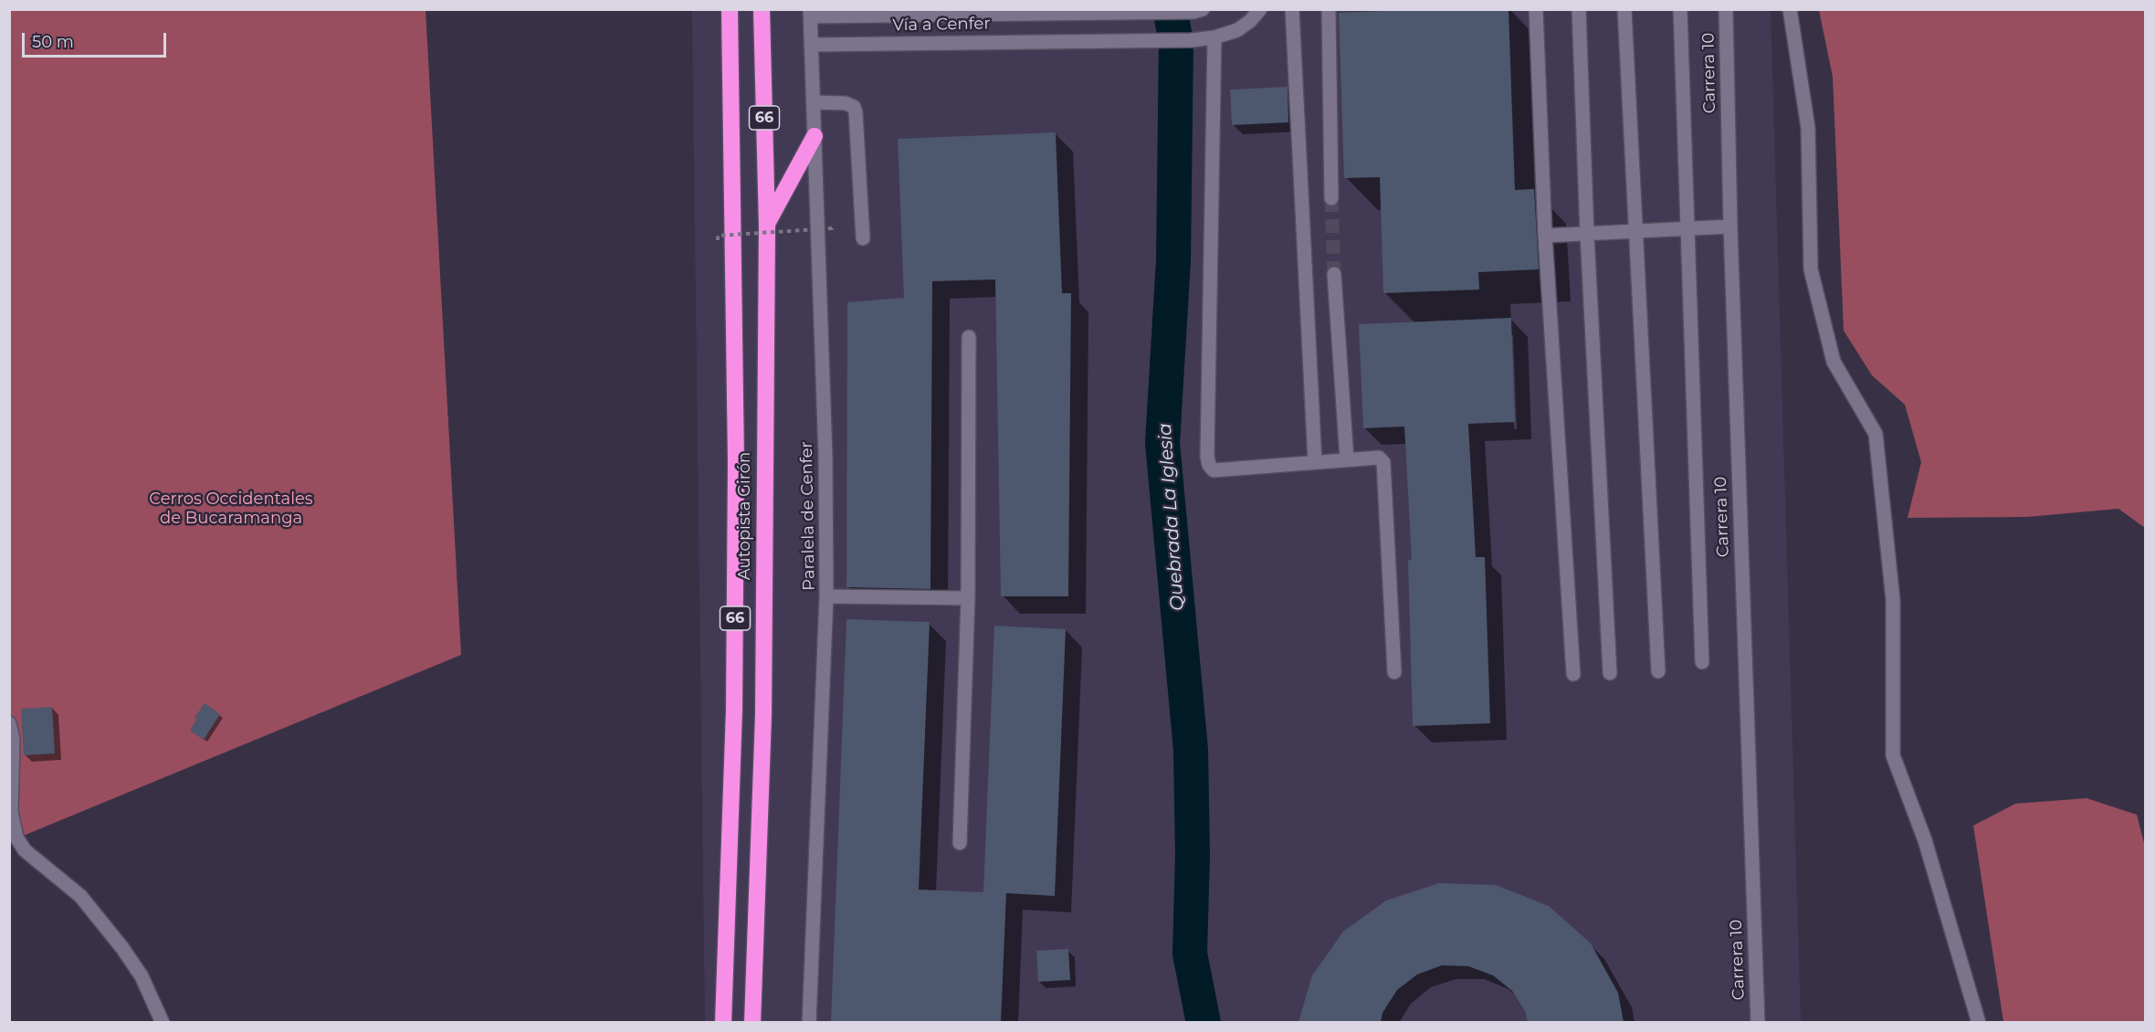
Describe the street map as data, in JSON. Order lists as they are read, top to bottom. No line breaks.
{"streets":{"highway":["66","Autopista Girón"],"street":["Vía a Cenfer","Carrera 10","Paralela de Cenfer"]},"crossings":[["Vía a Cenfer","Paralela de Cenfer"]],"water":["Quebrada La Iglesia"],"parks":["Cerros Occidentales de Bucaramanga"],"scale_bar":"50 m"}
